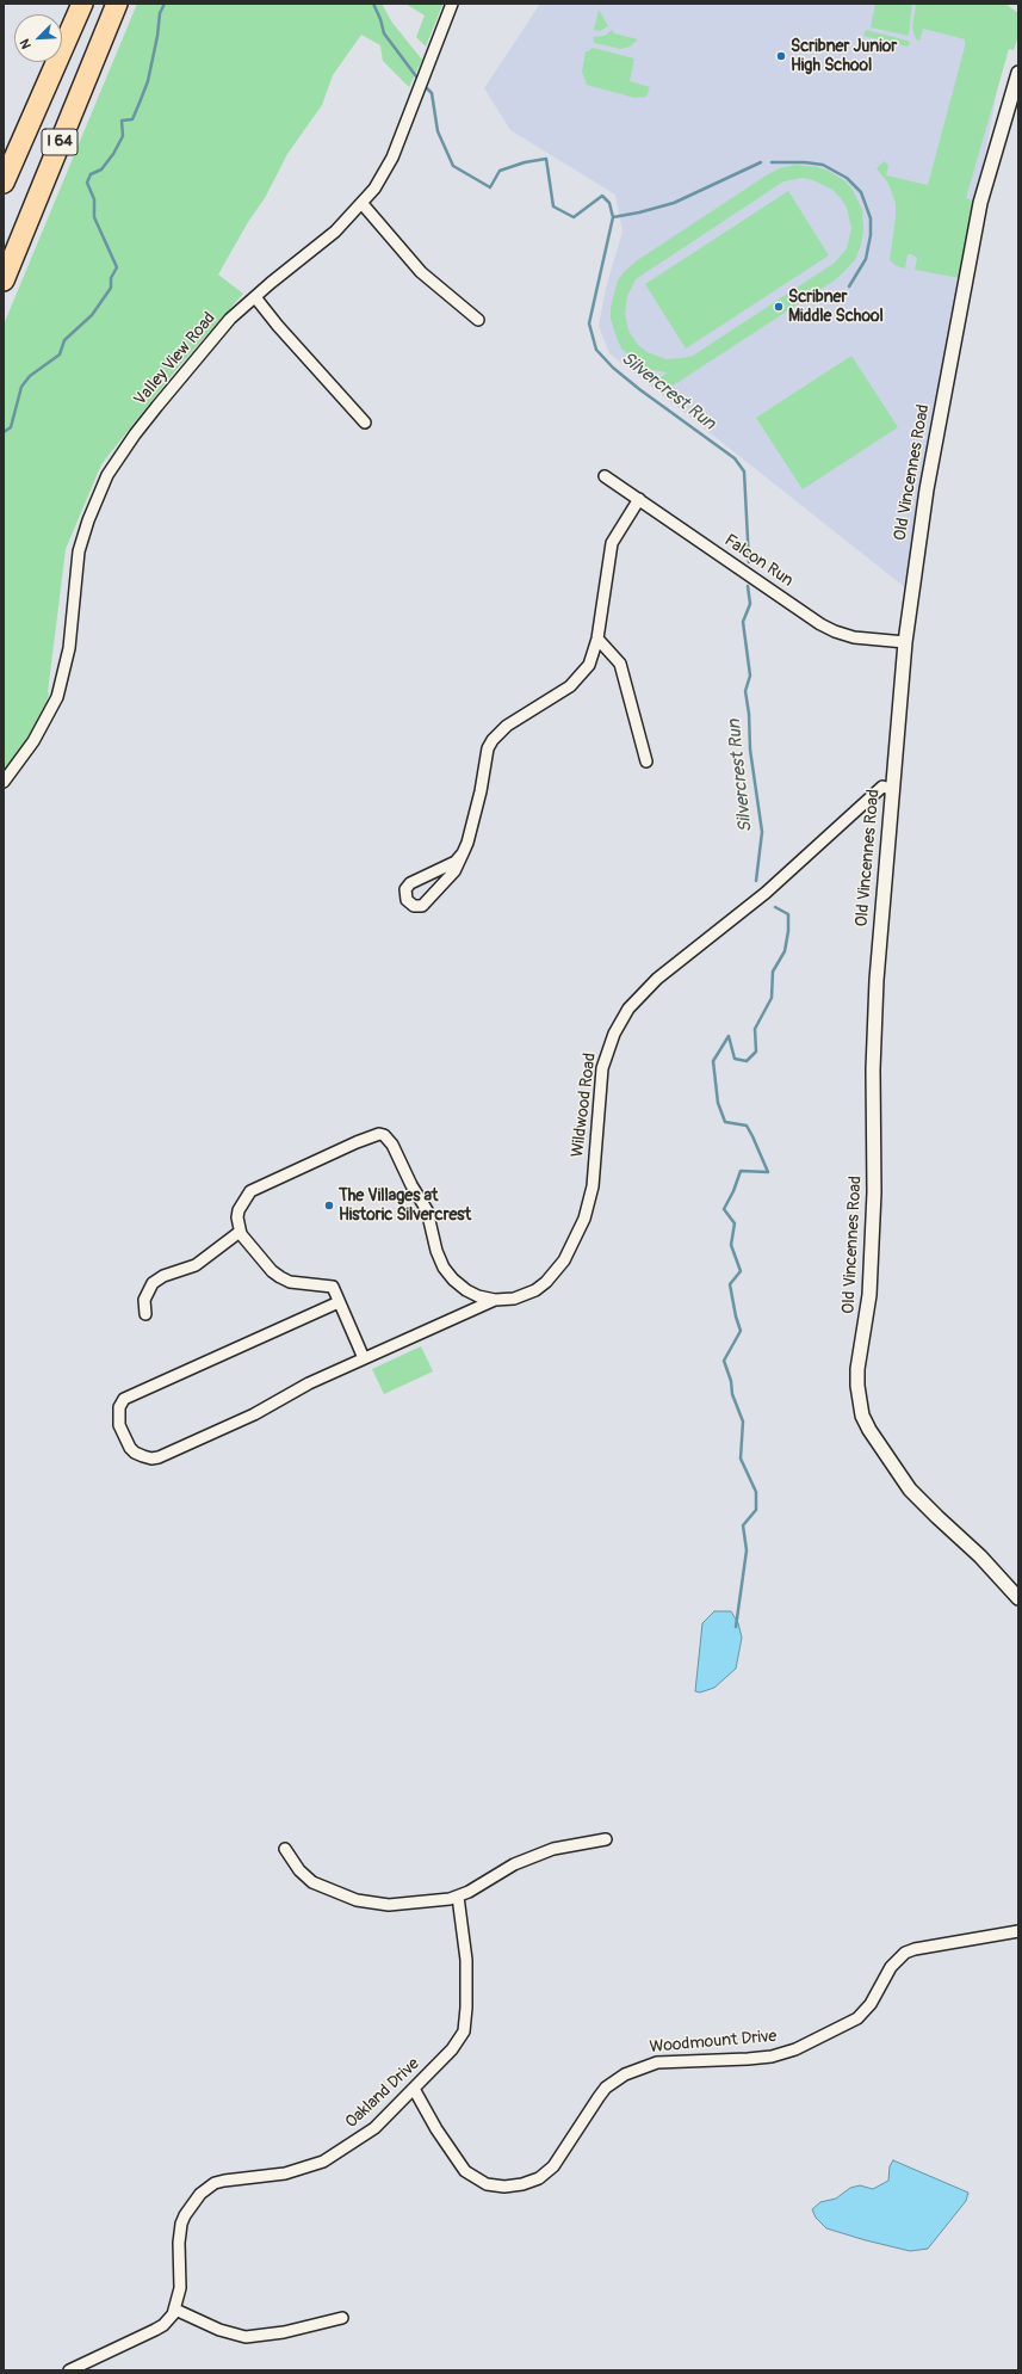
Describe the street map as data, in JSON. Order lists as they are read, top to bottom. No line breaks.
{"streets":{"highway":["I 64"],"street":["Valley View Road","Old Vincennes Road","Falcon Run","Wildwood Road","Woodmount Drive","Oakland Drive"]},"crossings":[["Old Vincennes Road","Falcon Run"],["Old Vincennes Road","Wildwood Road"],["Woodmount Drive","Oakland Drive"]],"water":["Silvercrest Run"],"places":["Scribner Junior High School","Scribner Middle School","The Villages at Historic Silvercrest"],"north":"bottom left"}
